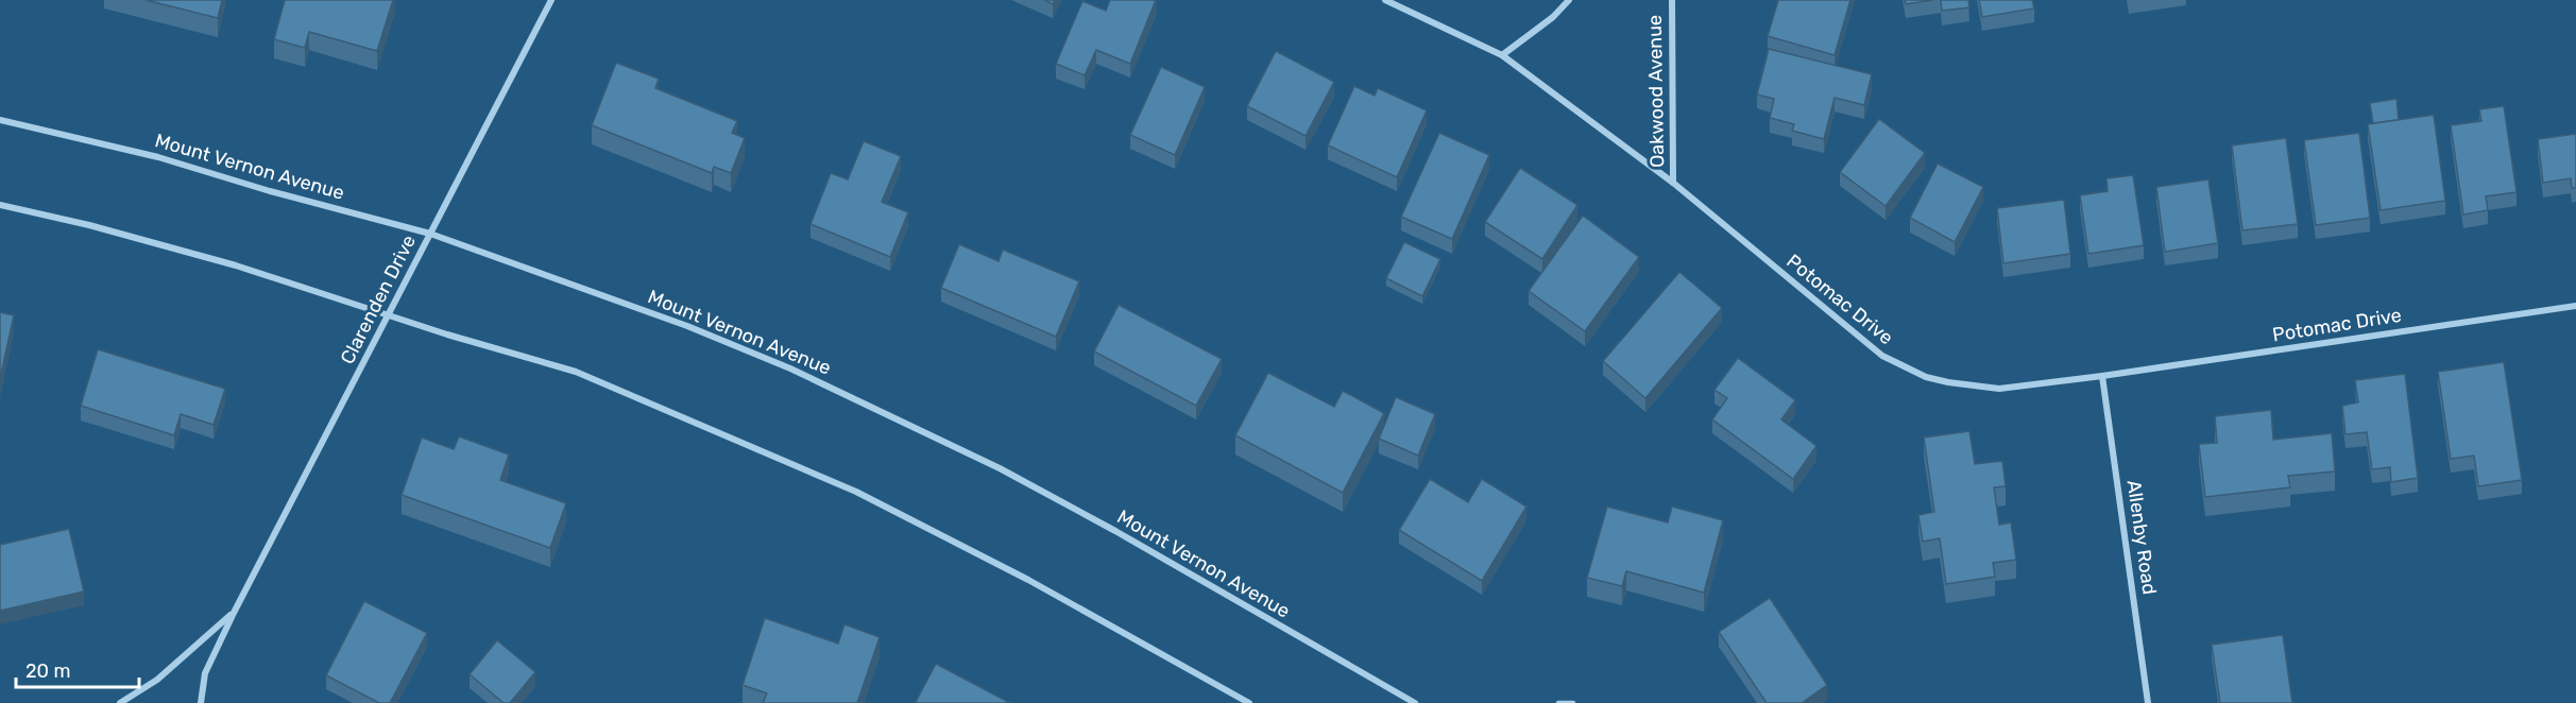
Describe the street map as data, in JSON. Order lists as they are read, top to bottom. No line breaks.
{"streets":{"street":["Oakwood Avenue","Mount Vernon Avenue","Clarenden Drive","Potomac Drive","Allenby Road"]},"crossings":[["Oakwood Avenue","Potomac Drive"],["Mount Vernon Avenue","Clarenden Drive"],["Potomac Drive","Allenby Road"]],"scale_bar":"20 m"}
